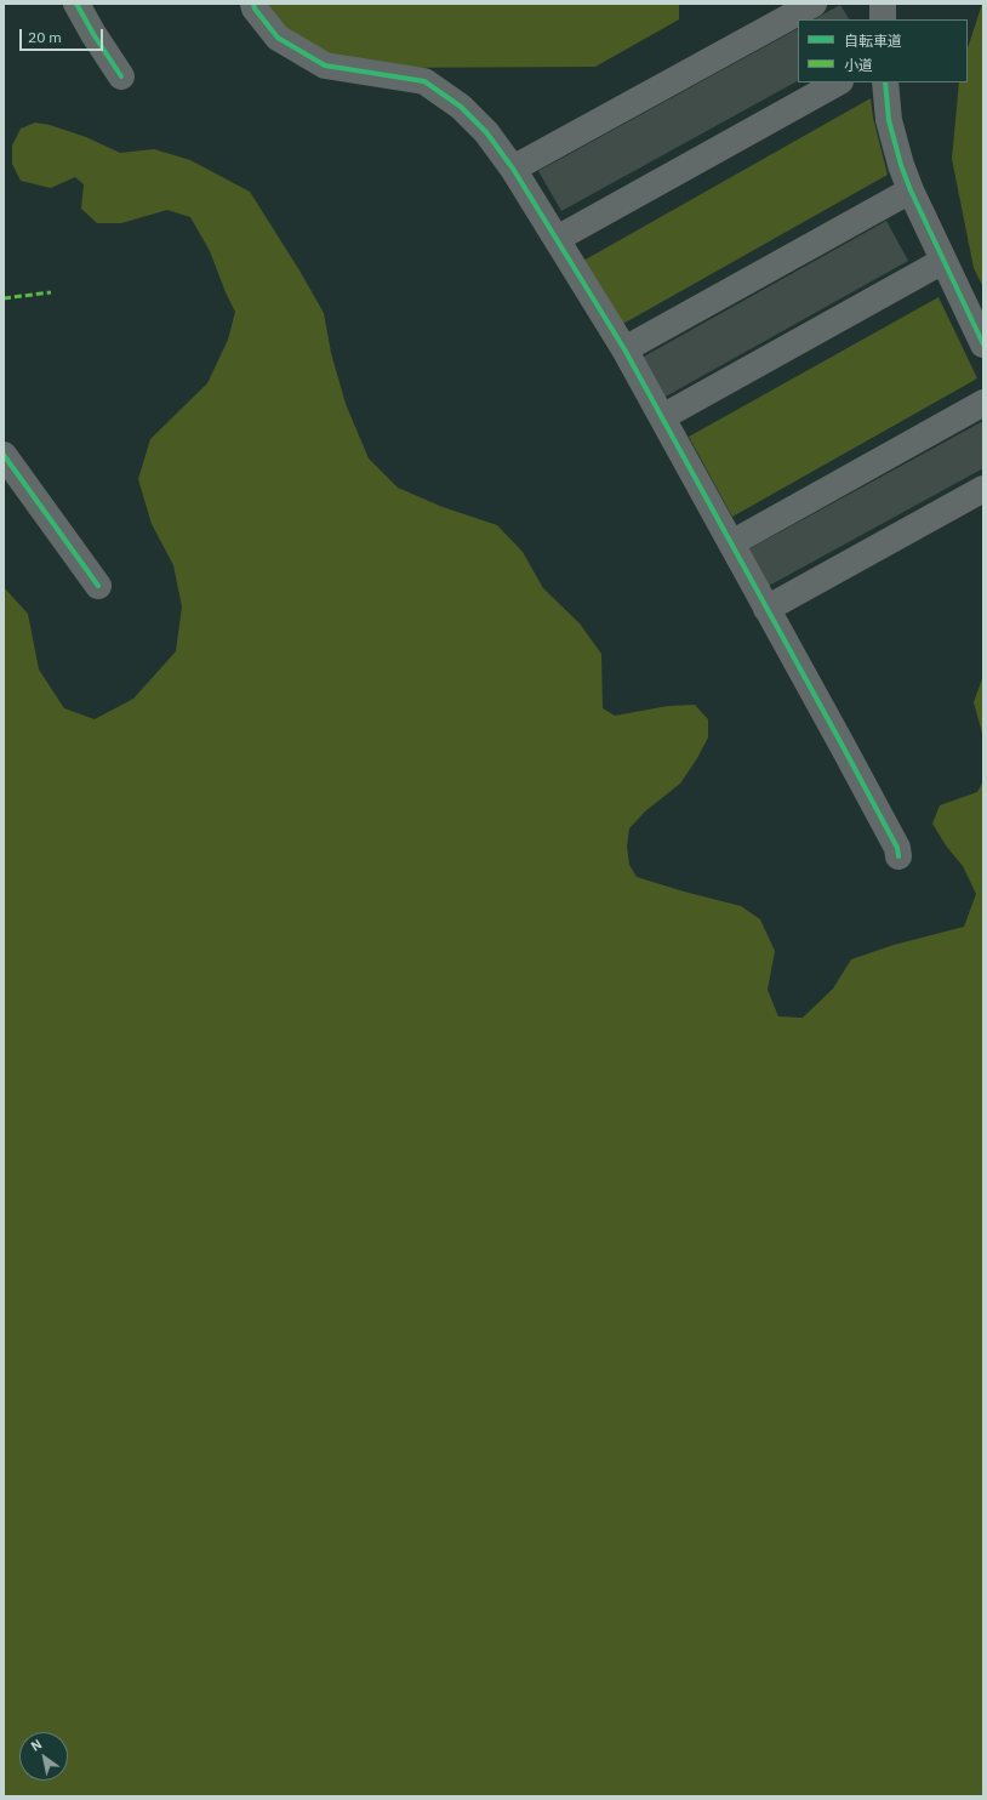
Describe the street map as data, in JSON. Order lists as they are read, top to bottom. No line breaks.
{"legend":["自転車道","小道"],"scale_bar":"20 m","north":"top left"}
